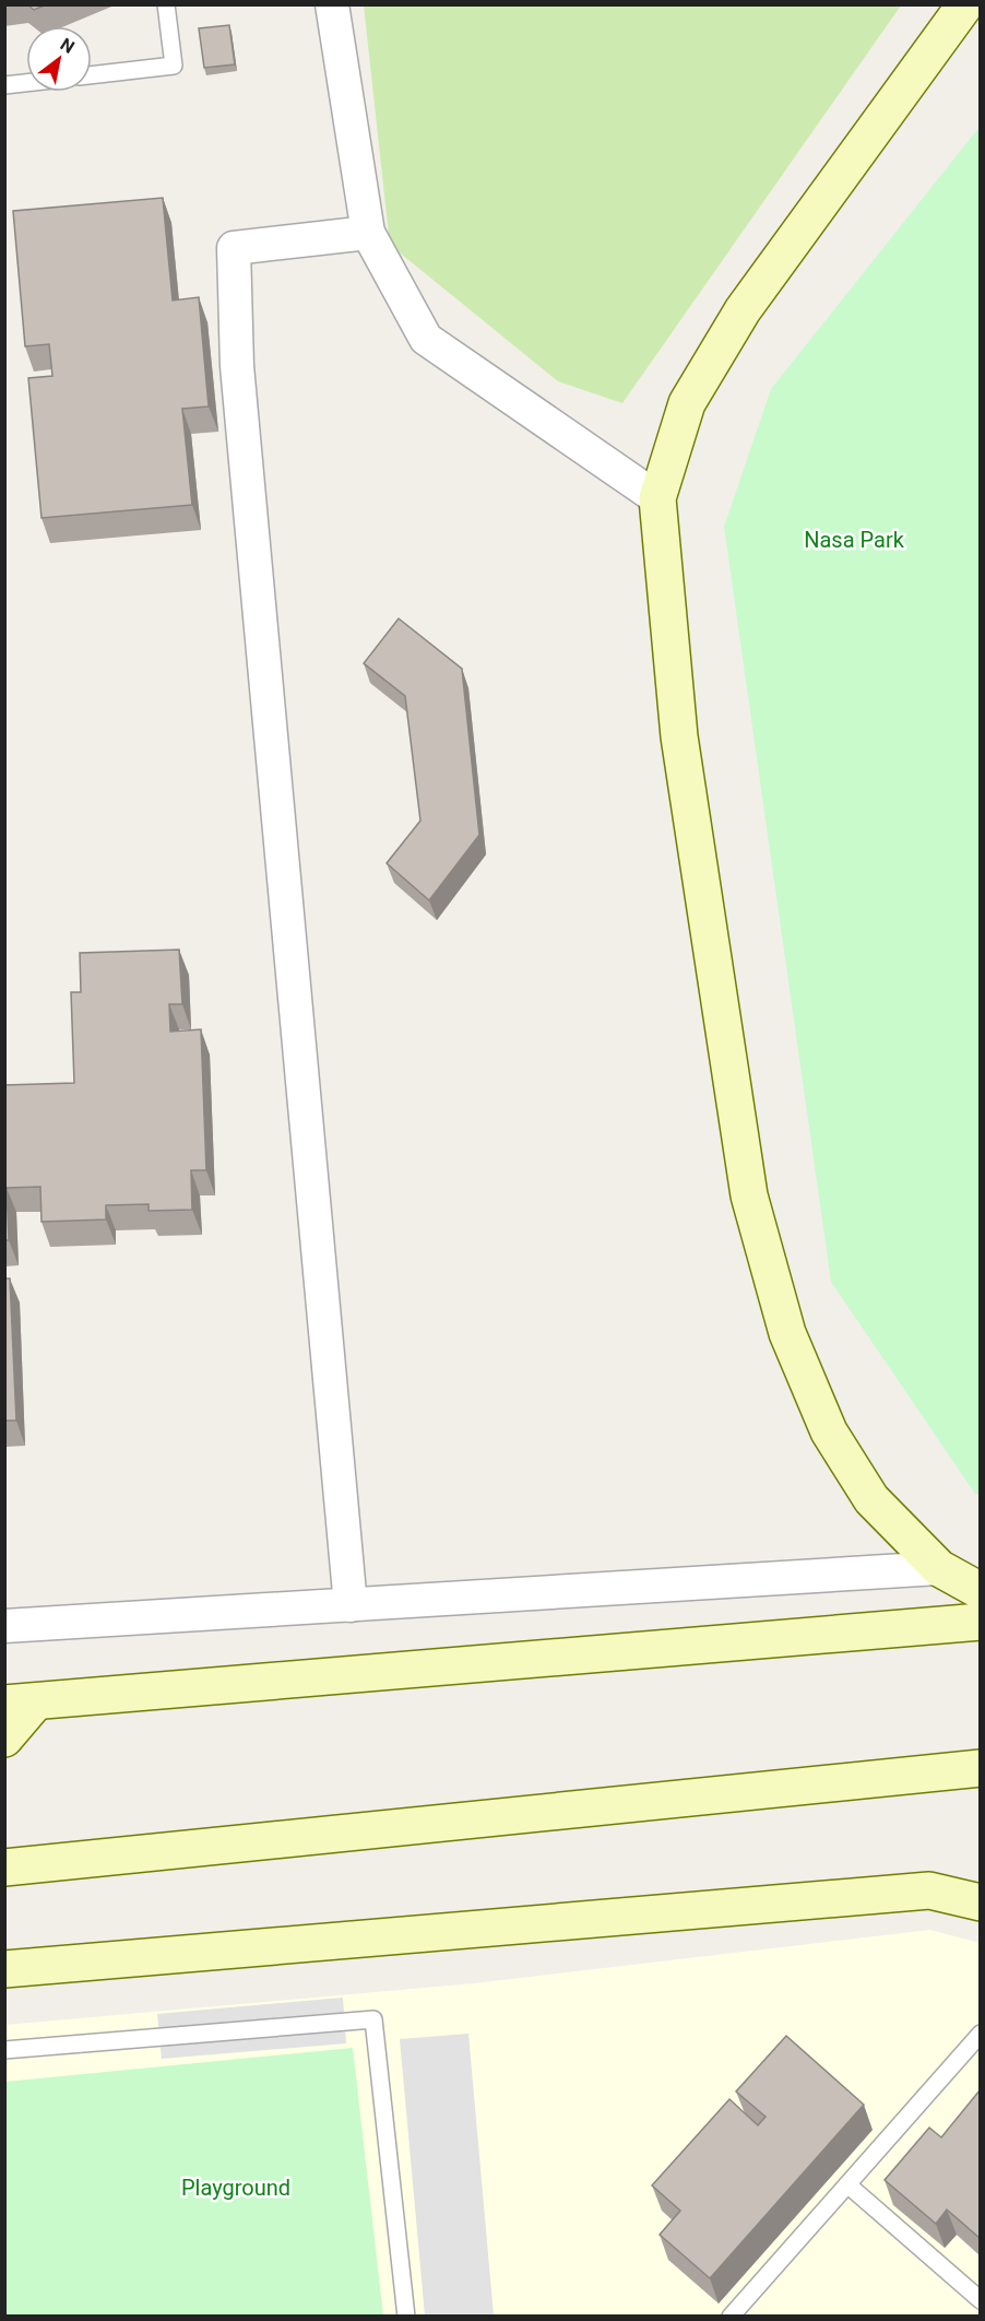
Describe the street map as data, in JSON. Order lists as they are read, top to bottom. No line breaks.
{"parks":["Nasa Park","Playground"],"north":"top right"}
